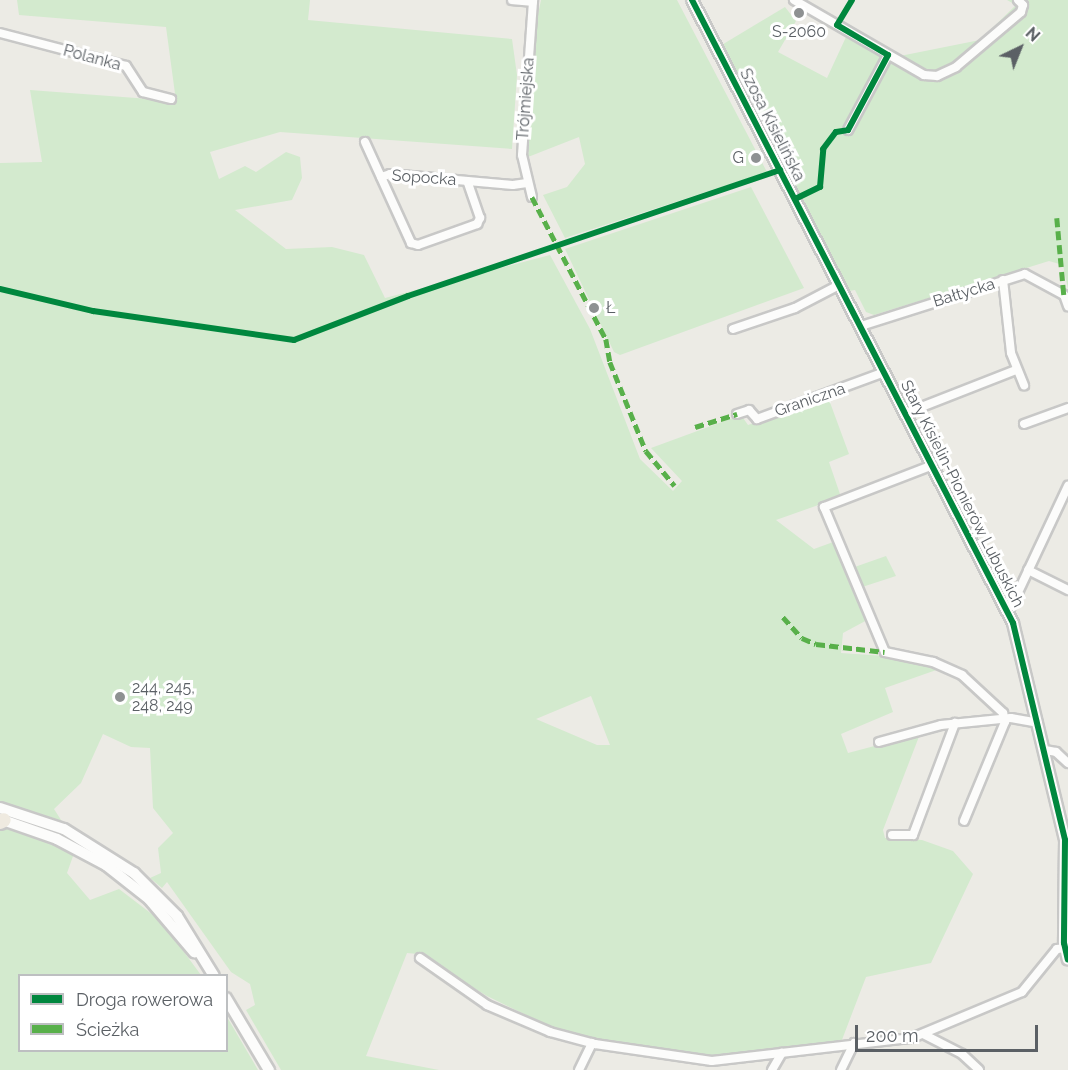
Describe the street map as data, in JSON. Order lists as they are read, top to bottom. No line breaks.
{"streets":{"street":["Polanka","Trójmiejska","Szosa Kisielińska","Sopocka","Bałtycka","Graniczna","Stary Kisielin-Pionierów Lubuskich"]},"crossings":[["Trójmiejska","Sopocka"],["Szosa Kisielińska","Bałtycka"],["Szosa Kisielińska","Stary Kisielin-Pionierów Lubuskich"],["Bałtycka","Stary Kisielin-Pionierów Lubuskich"],["Graniczna","Stary Kisielin-Pionierów Lubuskich"]],"places":["S-2060","G","Ł","244, 245, 248, 249"],"legend":["Droga rowerowa","Ścieżka"],"scale_bar":"200 m","north":"top right"}
